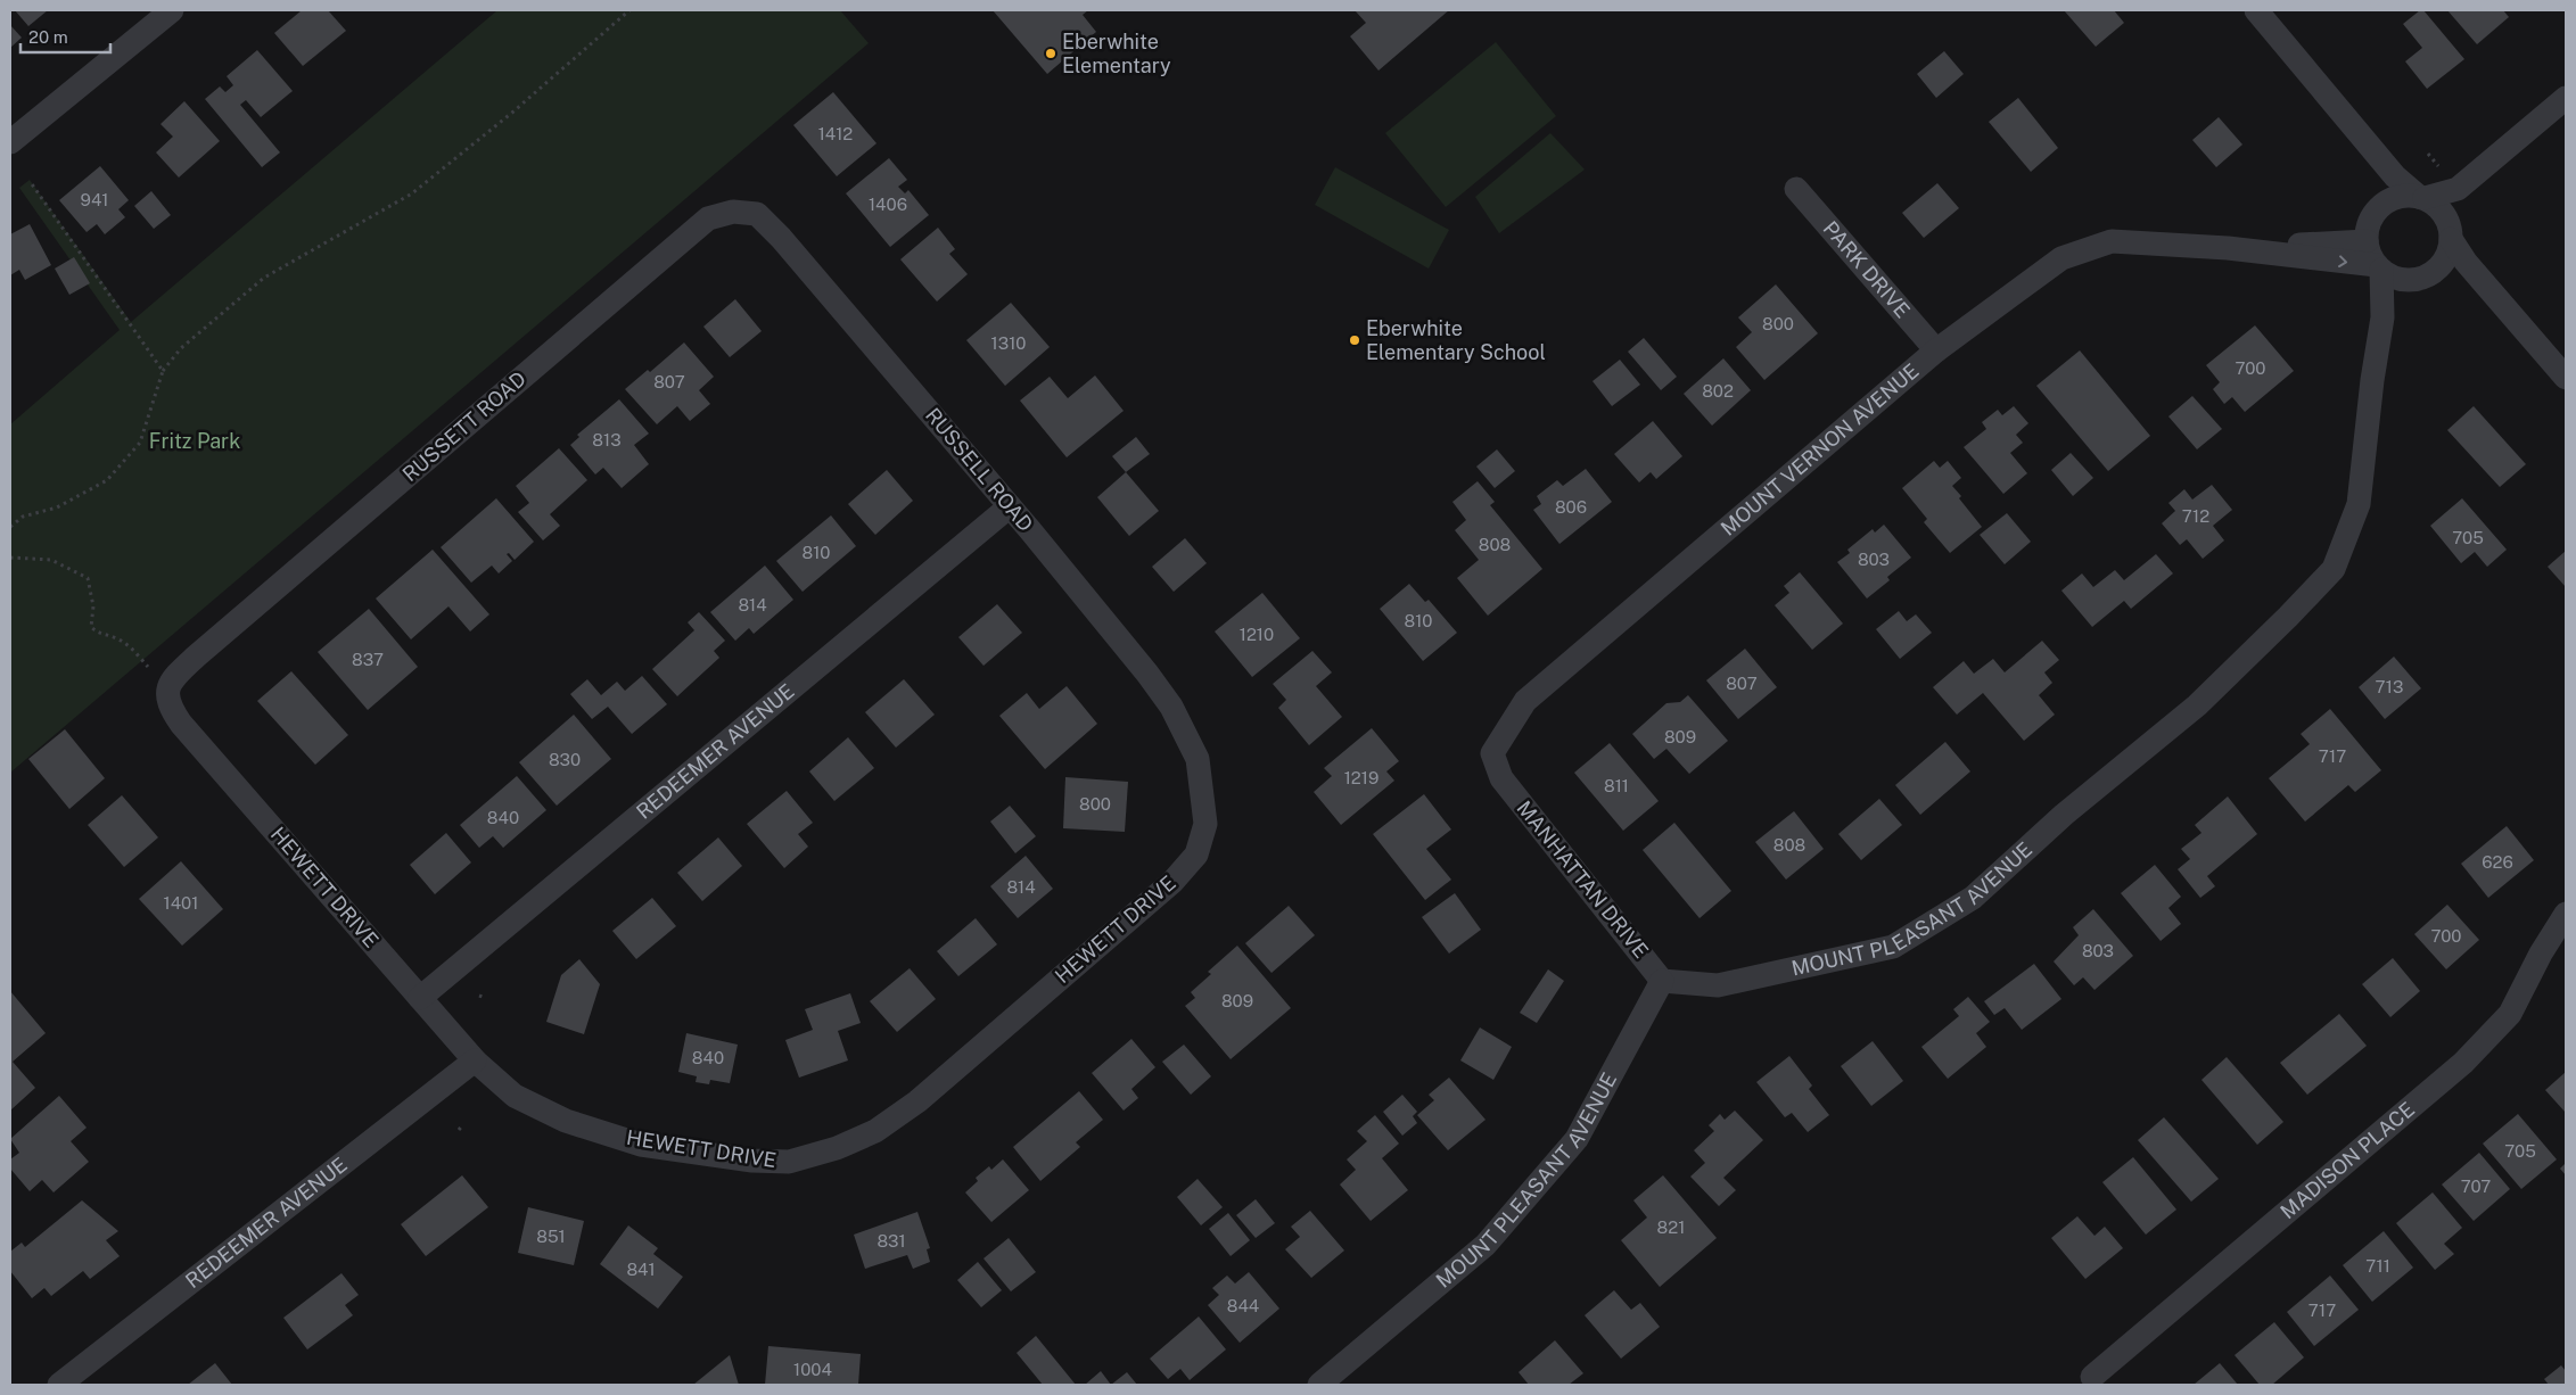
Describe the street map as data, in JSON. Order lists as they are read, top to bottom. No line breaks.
{"streets":{"street":["PARK DRIVE","RUSSETT ROAD","MOUNT VERNON AVENUE","RUSSELL ROAD","REDEEMER AVENUE","MANHATTAN DRIVE","HEWETT DRIVE","MOUNT PLEASANT AVENUE","MADISON PLACE"]},"crossings":[["PARK DRIVE","MOUNT VERNON AVENUE"],["RUSSETT ROAD","RUSSELL ROAD"],["RUSSETT ROAD","HEWETT DRIVE"],["MOUNT VERNON AVENUE","MANHATTAN DRIVE"],["MOUNT VERNON AVENUE","MOUNT PLEASANT AVENUE"],["RUSSELL ROAD","REDEEMER AVENUE"],["RUSSELL ROAD","HEWETT DRIVE"],["REDEEMER AVENUE","HEWETT DRIVE"],["MANHATTAN DRIVE","MOUNT PLEASANT AVENUE"]],"parks":["Fritz Park"],"places":["Eberwhite Elementary","Eberwhite Elementary School"],"house_numbers":["1412","941","1406","800","1310","700","807","802","813","806","712","705","808","810","803","814","810","1210","837","807","713","809","717","830","1219","811","800","840","808","626","814","1401","700","803","809","840","705","707","821","851","831","711","841","844","717","1004"],"scale_bar":"20 m"}
